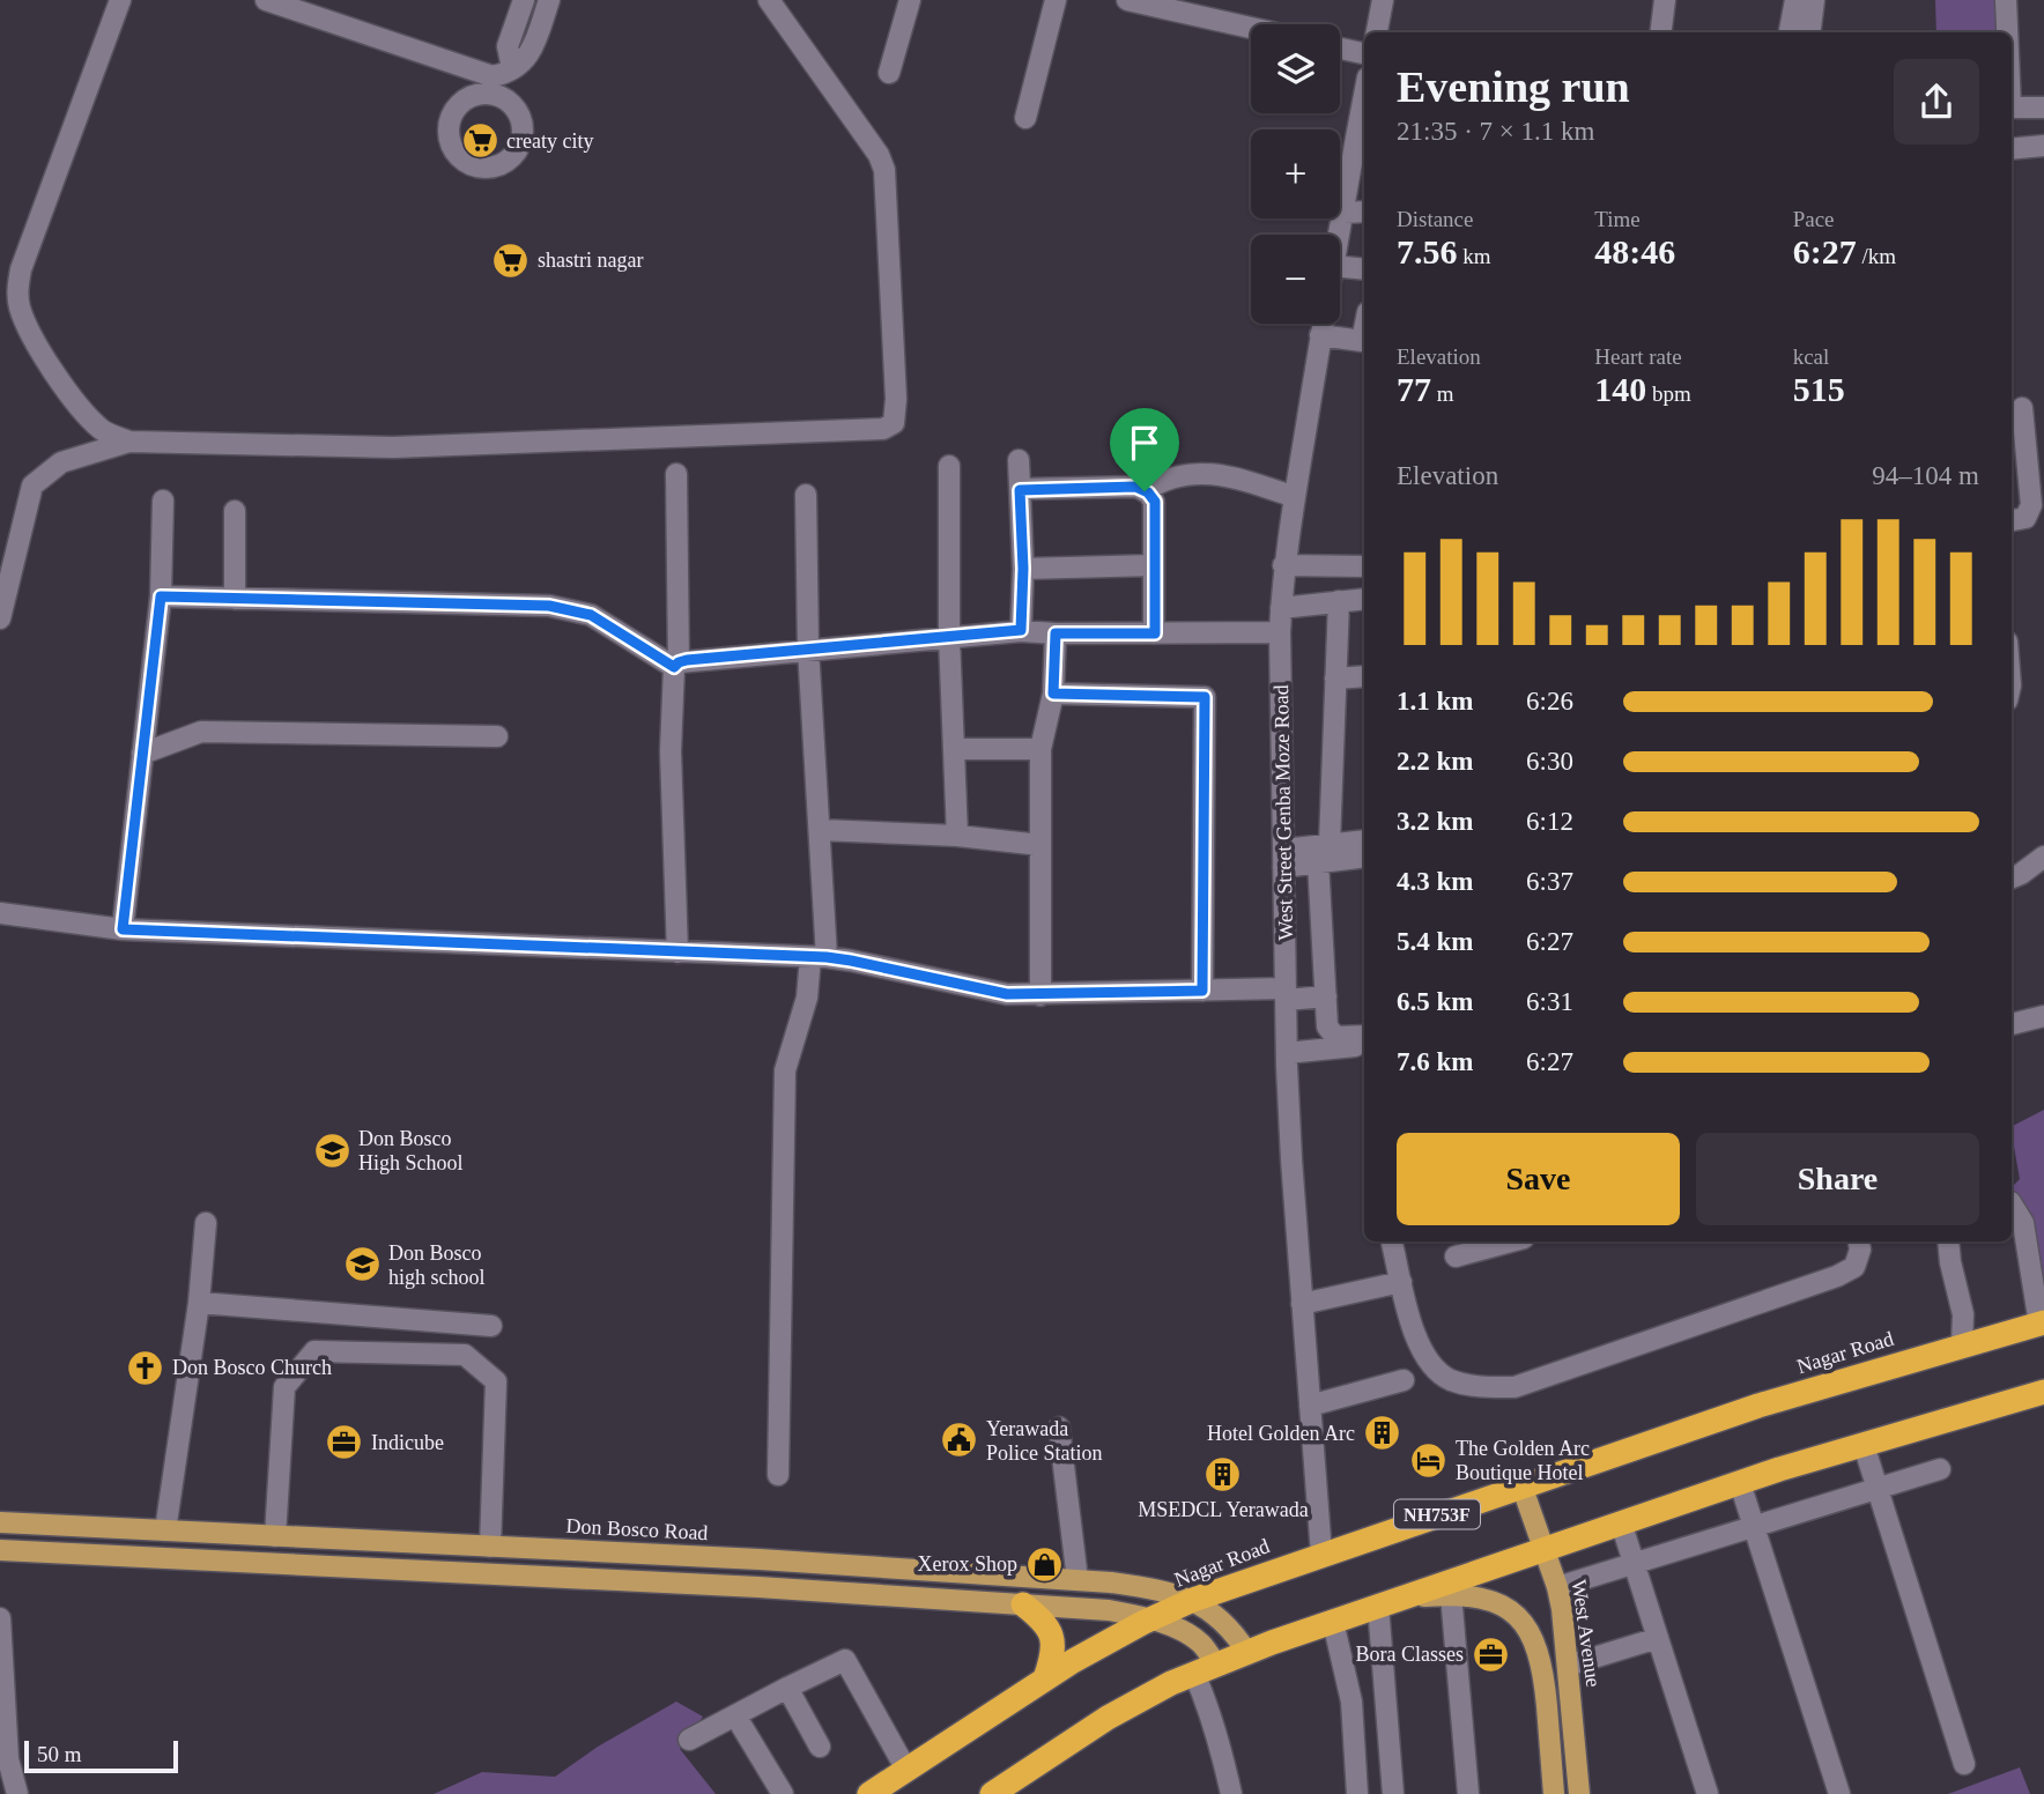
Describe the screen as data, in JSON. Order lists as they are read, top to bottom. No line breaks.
{"streets":{"highway":["Nagar Road","NH753F"],"main road":["Don Bosco Road","West Avenue"],"street":["West Street Genba Moze Road"]},"crossings":[["West Street Genba Moze Road","Nagar Road"],["Nagar Road","Don Bosco Road"],["Nagar Road","West Avenue"]],"places":{"supermarket":["creaty city","shastri nagar"],"school or university":["Don Bosco High School","Don Bosco high school"],"church":["Don Bosco Church"],"building":["Hotel Golden Arc","MSEDCL Yerawada"],"public building":["Yerawada Police Station"],"office":["Indicube","Bora Classes"],"hotel":["The Golden Arc Boutique Hotel"],"shop":["Xerox Shop"]},"scale_bar":"50 m","page":{"map_buttons":["+","−"],"heading":["Evening run","21:35 · 7 × 1.1 km"],"stats":[["Distance","7.56 km"],["Time","48:46"],["Pace","6:27 /km"],["Elevation","77 m"],["Heart rate","140 bpm"],["kcal","515"]],"chart":["Elevation","94–104 m"],"list":[{"name":"1.1 km","note":"6:26"},{"name":"2.2 km","note":"6:30"},{"name":"3.2 km","note":"6:12"},{"name":"4.3 km","note":"6:37"},{"name":"5.4 km","note":"6:27"},{"name":"6.5 km","note":"6:31"},{"name":"7.6 km","note":"6:27"}],"buttons":["Save","Share"],"scale":"50 m"}}
